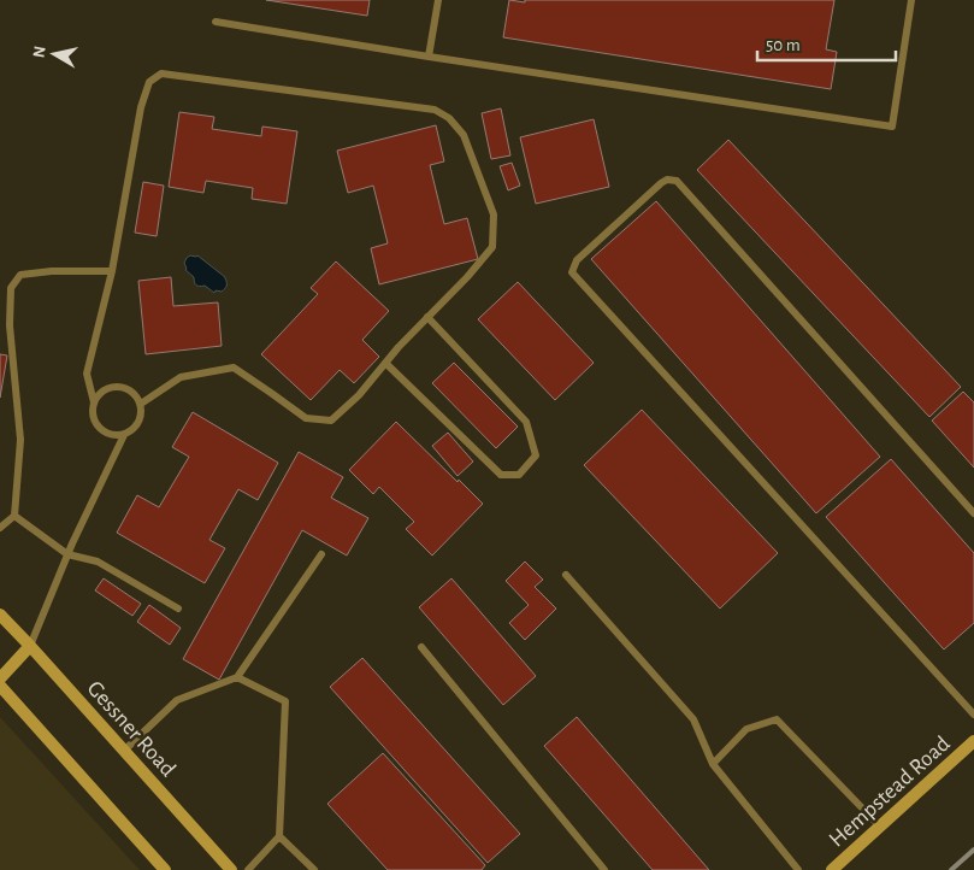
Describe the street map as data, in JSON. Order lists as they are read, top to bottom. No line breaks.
{"streets":{"main road":["Gessner Road","Hempstead Road"]},"scale_bar":"50 m","north":"left"}
